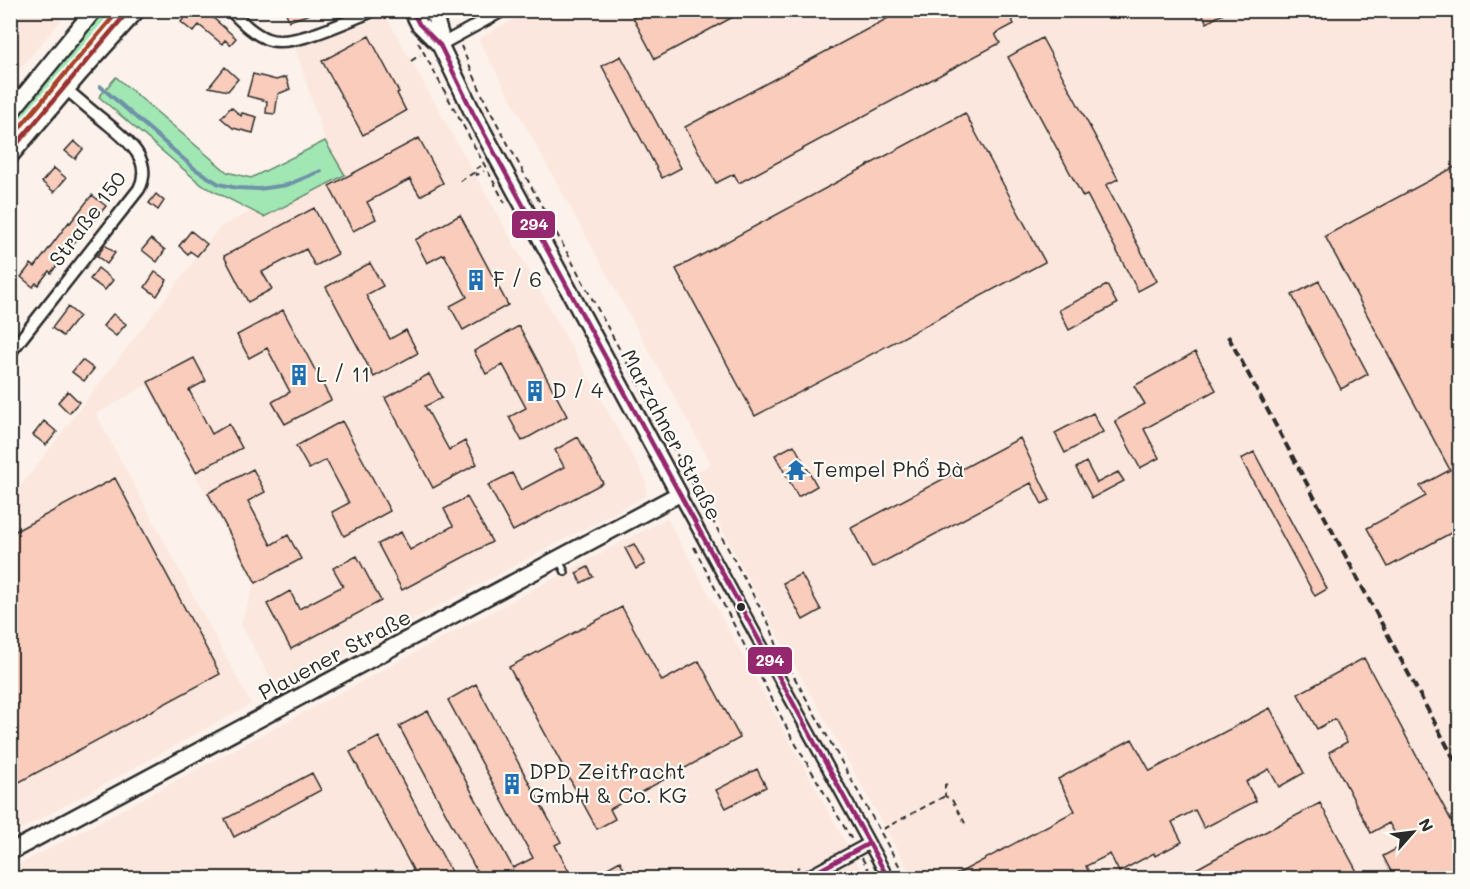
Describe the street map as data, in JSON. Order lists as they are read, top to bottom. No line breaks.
{"streets":{"street":["Straße 150","Marzahner Straße","Plauener Straße"]},"crossings":[["Marzahner Straße","Plauener Straße"]],"places":{"building":["F / 6","L / 11","D / 4","DPD Zeitfracht GmbH & Co. KG"],"temple":["Tempel Phổ Đà"]},"lines":["transit line 294"],"north":"top right"}
